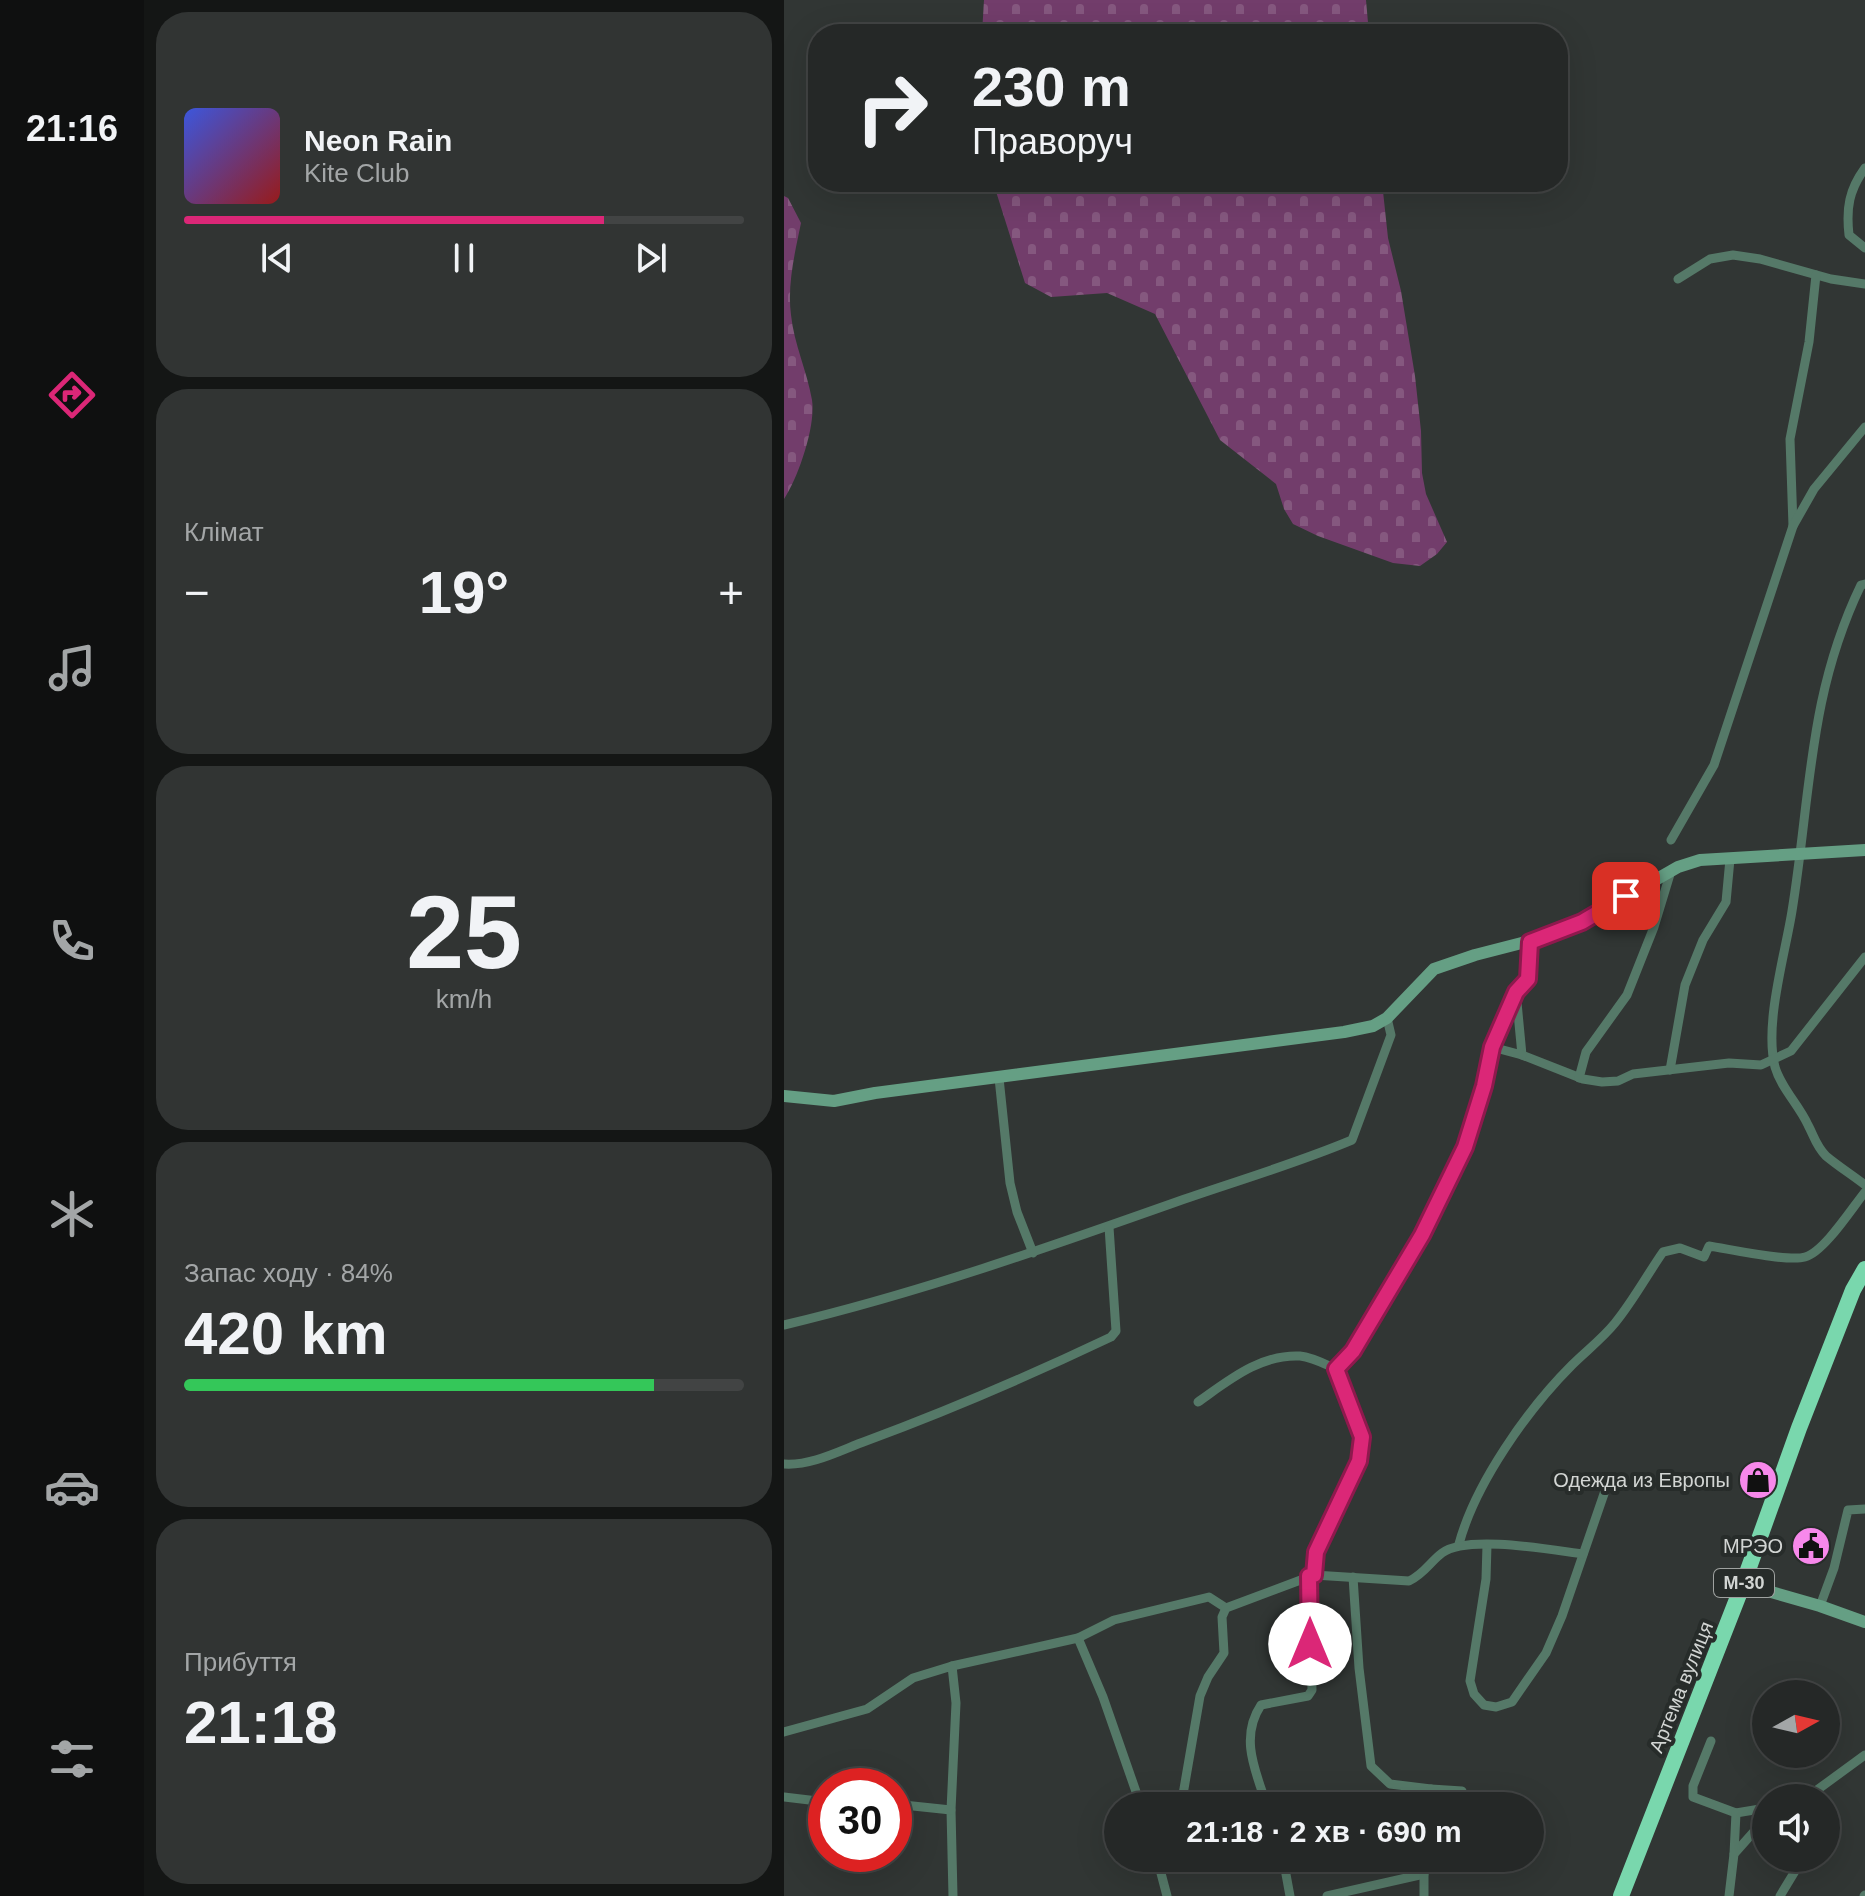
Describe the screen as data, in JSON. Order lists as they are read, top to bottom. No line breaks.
{"streets":{"highway":["М-30","Артема вулиця"]},"places":{"shop":["Одежда из Европы"],"public building":["МРЭО"]},"north":"right","page":{"tabs":"21:16","turn":["230 m","Праворуч"],"song":["Neon Rain","Kite Club"],"tile":["Клімат",["25","km/h"],["Запас ходу · 84%","420 km"],["Прибуття","21:18"]],"heat":["−","19°","+"],"limit":"30","trip":"21:18 · 2 хв · 690 m"}}
